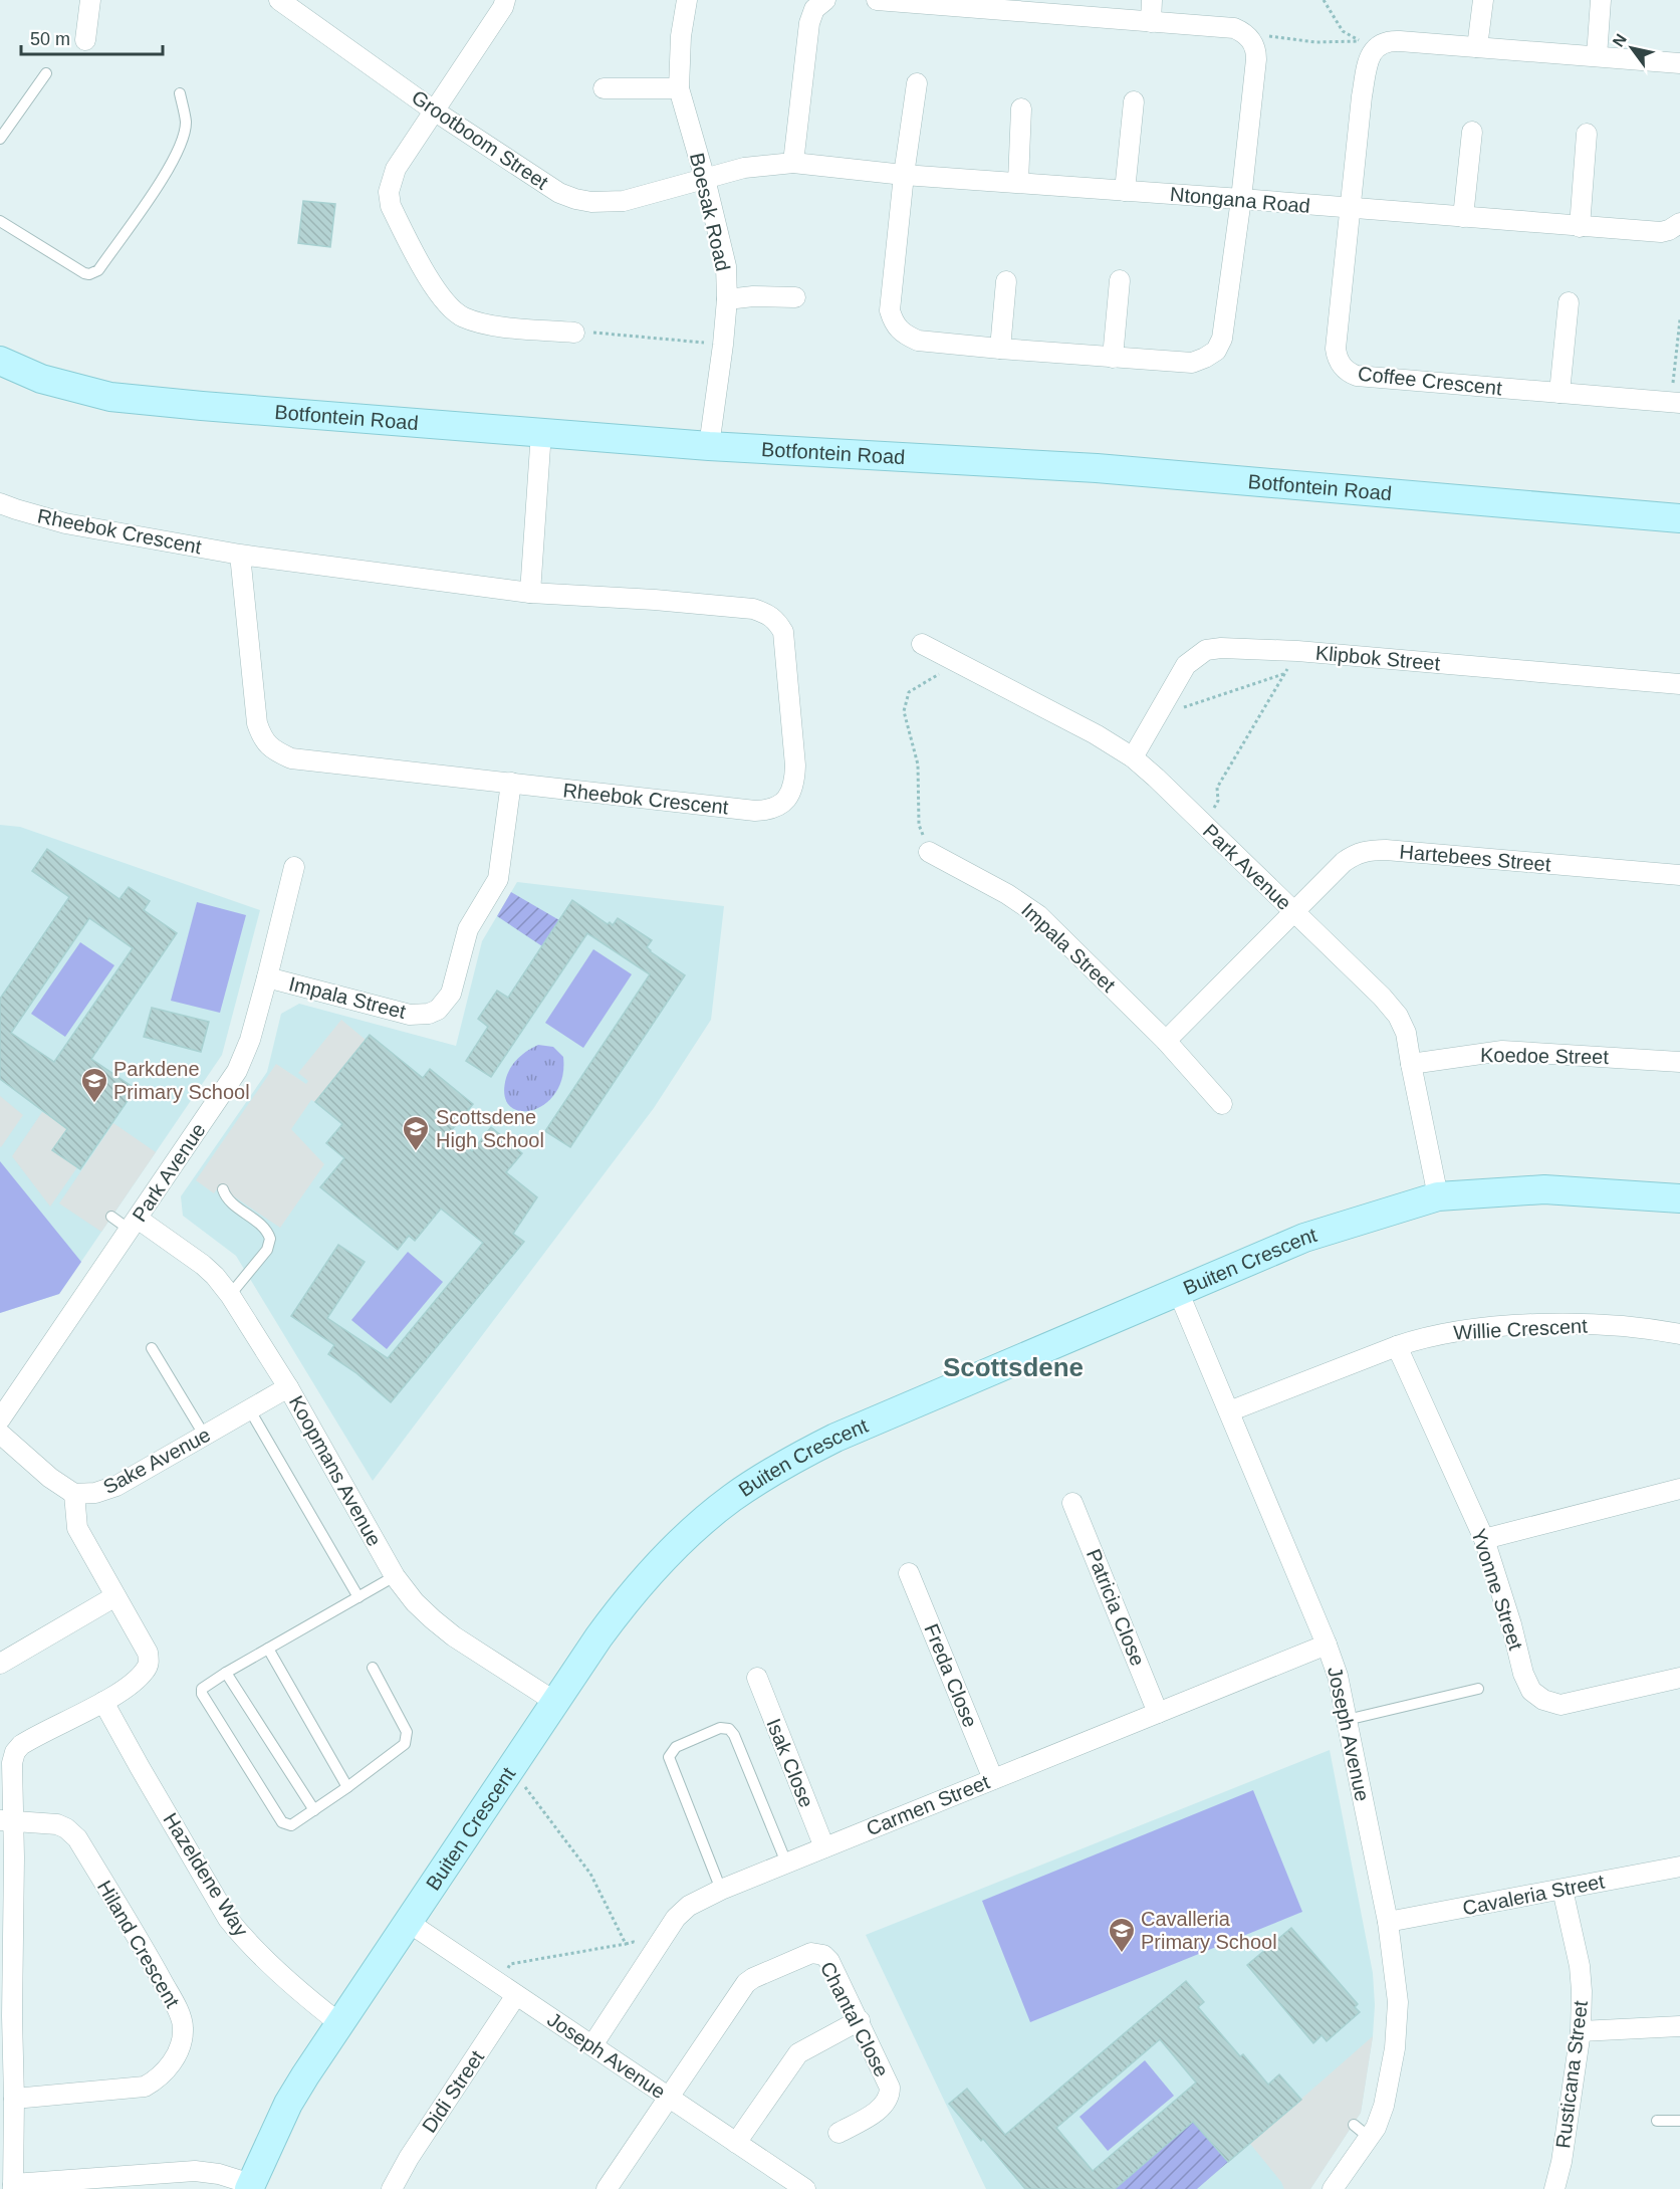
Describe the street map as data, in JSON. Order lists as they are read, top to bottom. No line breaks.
{"streets":{"street":["Grootboom Street","Ntongana Road","Boesak Road","Coffee Crescent","Botfontein Road","Rheebok Crescent","Klipbok Street","Hartebees Street","Park Avenue","Impala Street","Koedoe Street","Buiten Crescent","Willie Crescent","Sake Avenue","Koopmans Avenue","Yvonne Street","Patricia Close","Freda Close","Joseph Avenue","Isak Close","Carmen Street","Hazeldene Way","Cavaleria Street","Hiland Crescent","Chantal Close","Rusticana Street","Didi Street"]},"crossings":[["Grootboom Street","Ntongana Road"],["Grootboom Street","Boesak Road"],["Ntongana Road","Boesak Road"],["Ntongana Road","Coffee Crescent"],["Boesak Road","Botfontein Road"],["Rheebok Crescent","Impala Street"],["Klipbok Street","Park Avenue"],["Hartebees Street","Park Avenue"],["Park Avenue","Impala Street"],["Park Avenue","Koedoe Street"],["Park Avenue","Buiten Crescent"],["Park Avenue","Koopmans Avenue"],["Buiten Crescent","Koopmans Avenue"],["Buiten Crescent","Joseph Avenue"],["Buiten Crescent","Hazeldene Way"],["Willie Crescent","Yvonne Street"],["Willie Crescent","Joseph Avenue"],["Sake Avenue","Koopmans Avenue"],["Patricia Close","Carmen Street"],["Freda Close","Carmen Street"],["Joseph Avenue","Carmen Street"],["Joseph Avenue","Cavaleria Street"],["Joseph Avenue","Chantal Close"],["Joseph Avenue","Didi Street"],["Isak Close","Carmen Street"],["Cavaleria Street","Rusticana Street"]],"districts":["Scottsdene"],"places":{"school or university":["Parkdene Primary School","Scottsdene High School","Cavalleria Primary School"]},"scale_bar":"50 m","north":"top left"}
